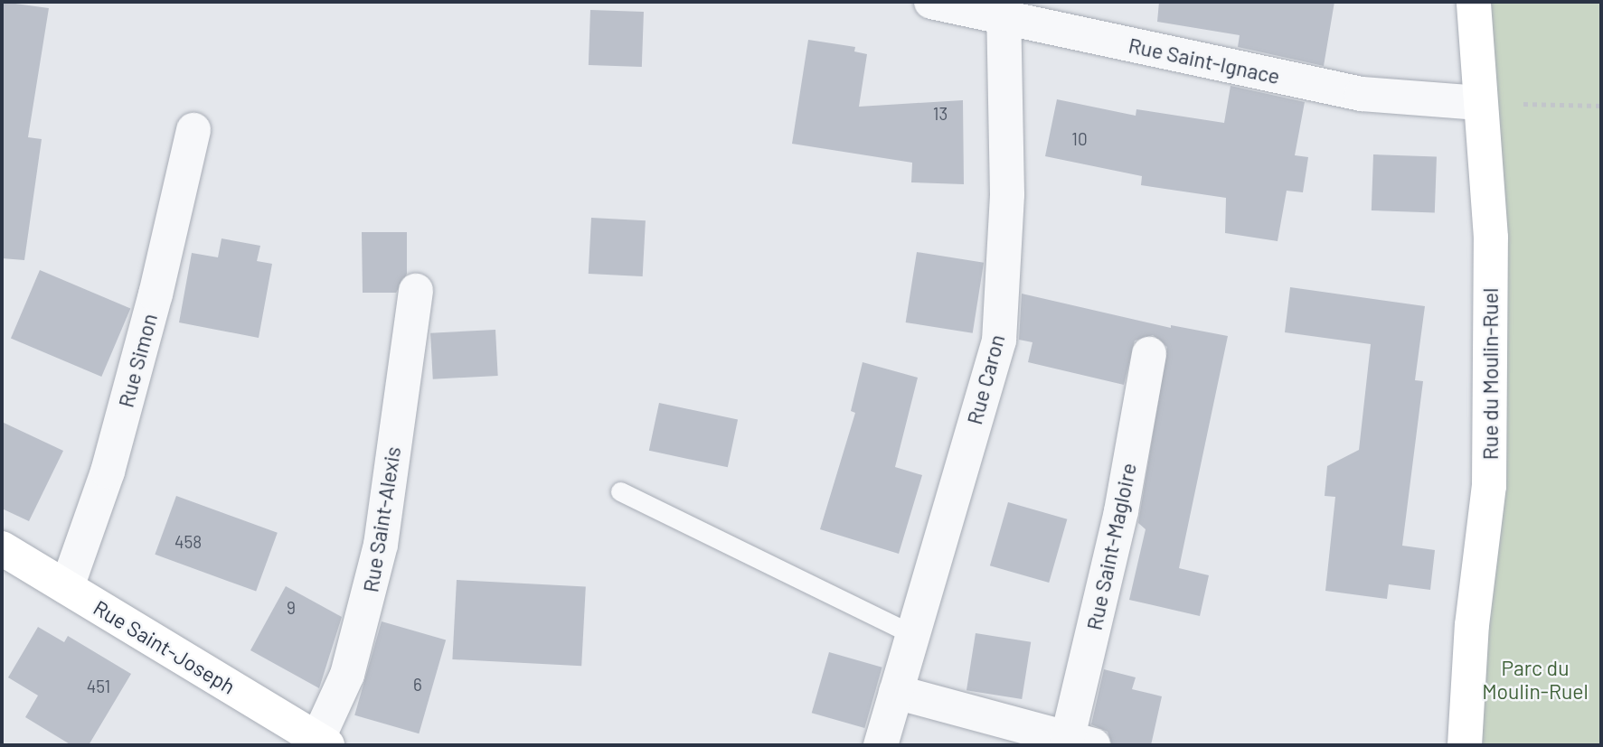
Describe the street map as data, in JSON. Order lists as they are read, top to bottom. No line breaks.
{"streets":{"street":["Rue Saint-Ignace","Rue Simon","Rue du Moulin-Ruel","Rue Caron","Rue Saint-Alexis","Rue Saint-Magloire","Rue Saint-Joseph"]},"crossings":[["Rue Saint-Ignace","Rue du Moulin-Ruel"],["Rue Saint-Ignace","Rue Caron"],["Rue Simon","Rue Saint-Joseph"],["Rue Caron","Rue Saint-Magloire"],["Rue Saint-Alexis","Rue Saint-Joseph"]],"parks":["Parc du Moulin-Ruel"],"house_numbers":["13","10","458","9","6","451"]}
